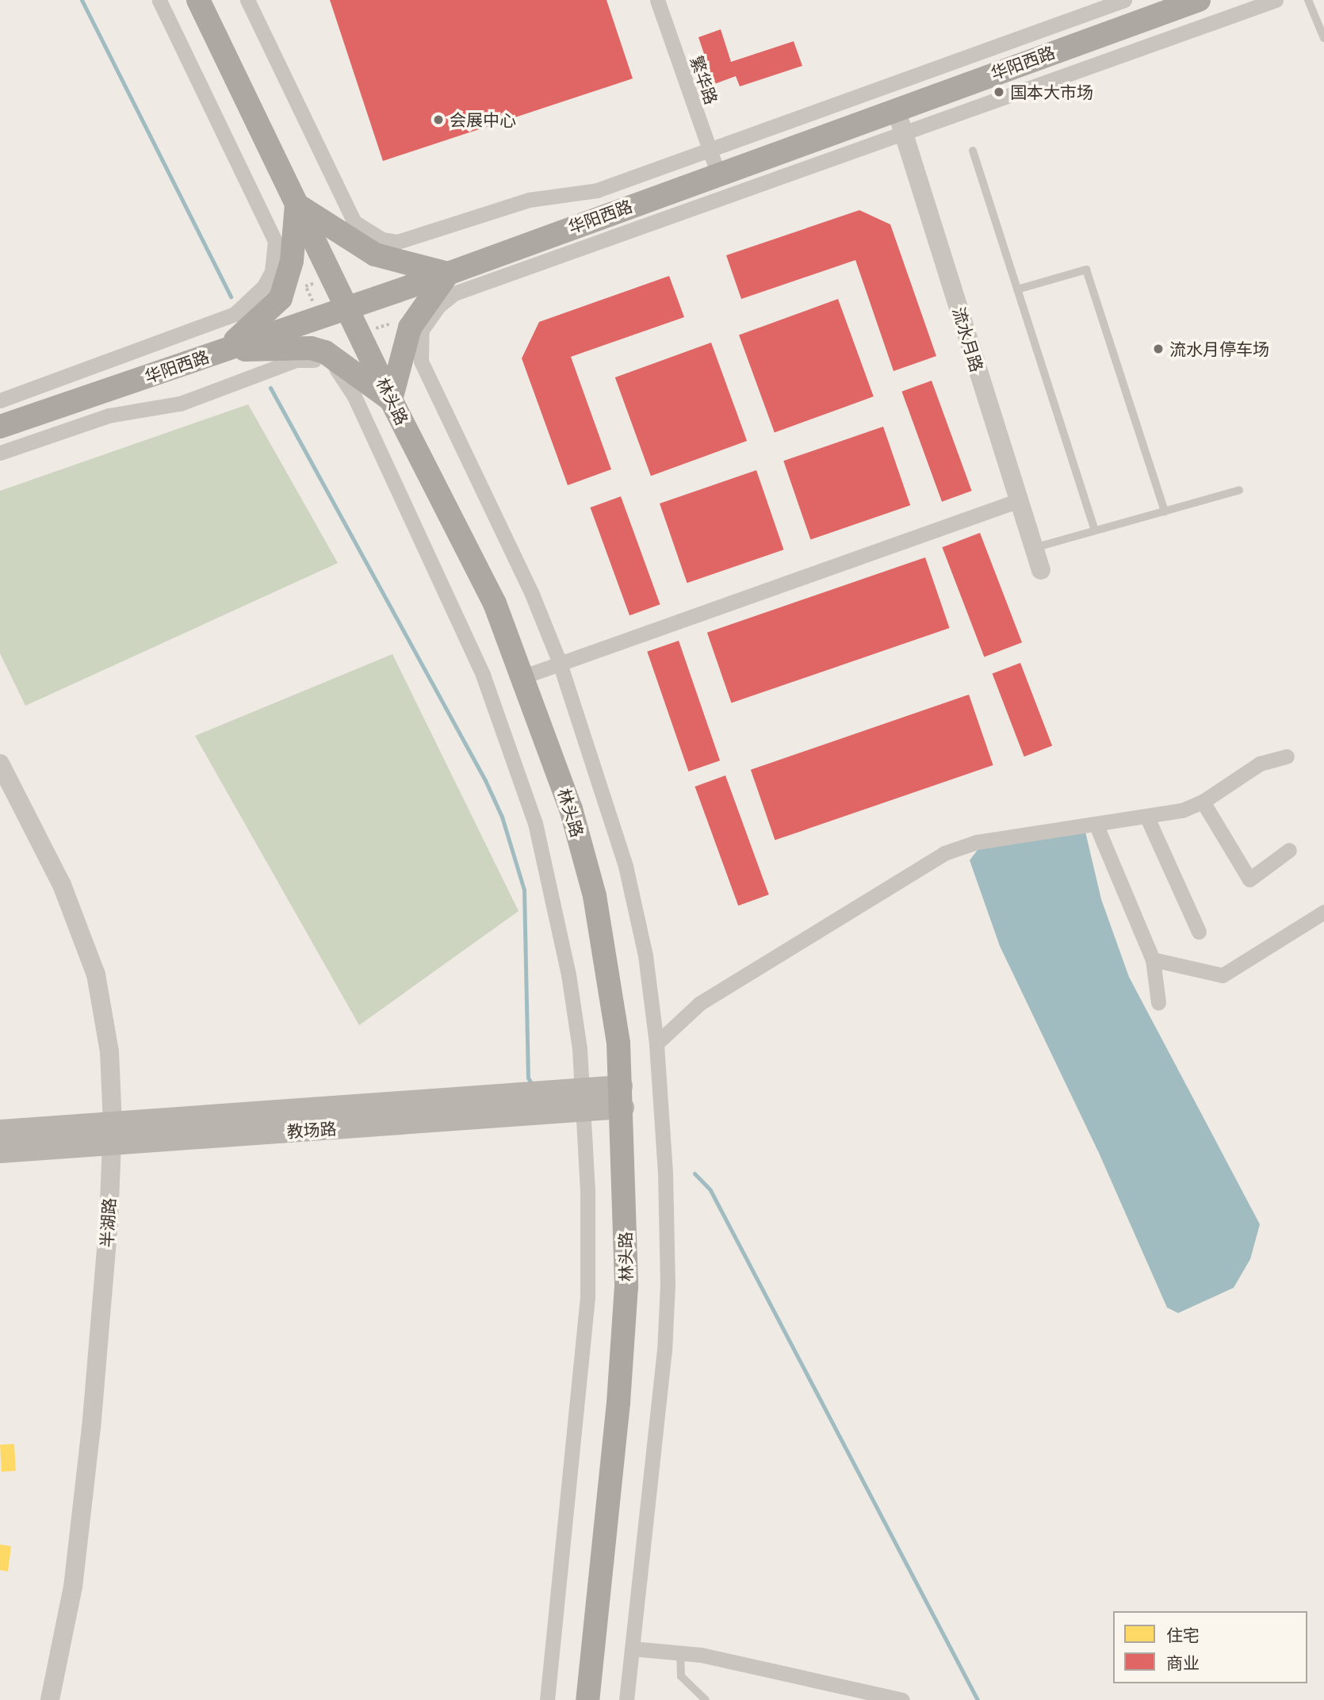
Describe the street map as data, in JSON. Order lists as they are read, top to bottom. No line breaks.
{"streets":{"main road":["华阳西路","林头路","教场路"],"street":["繁华路","流水月路","半湖路"]},"crossings":[["华阳西路","繁华路"],["华阳西路","流水月路"],["华阳西路","林头路"],["林头路","教场路"],["教场路","半湖路"]],"places":["国本大市场","会展中心","流水月停车场"],"legend":["住宅","商业"]}
